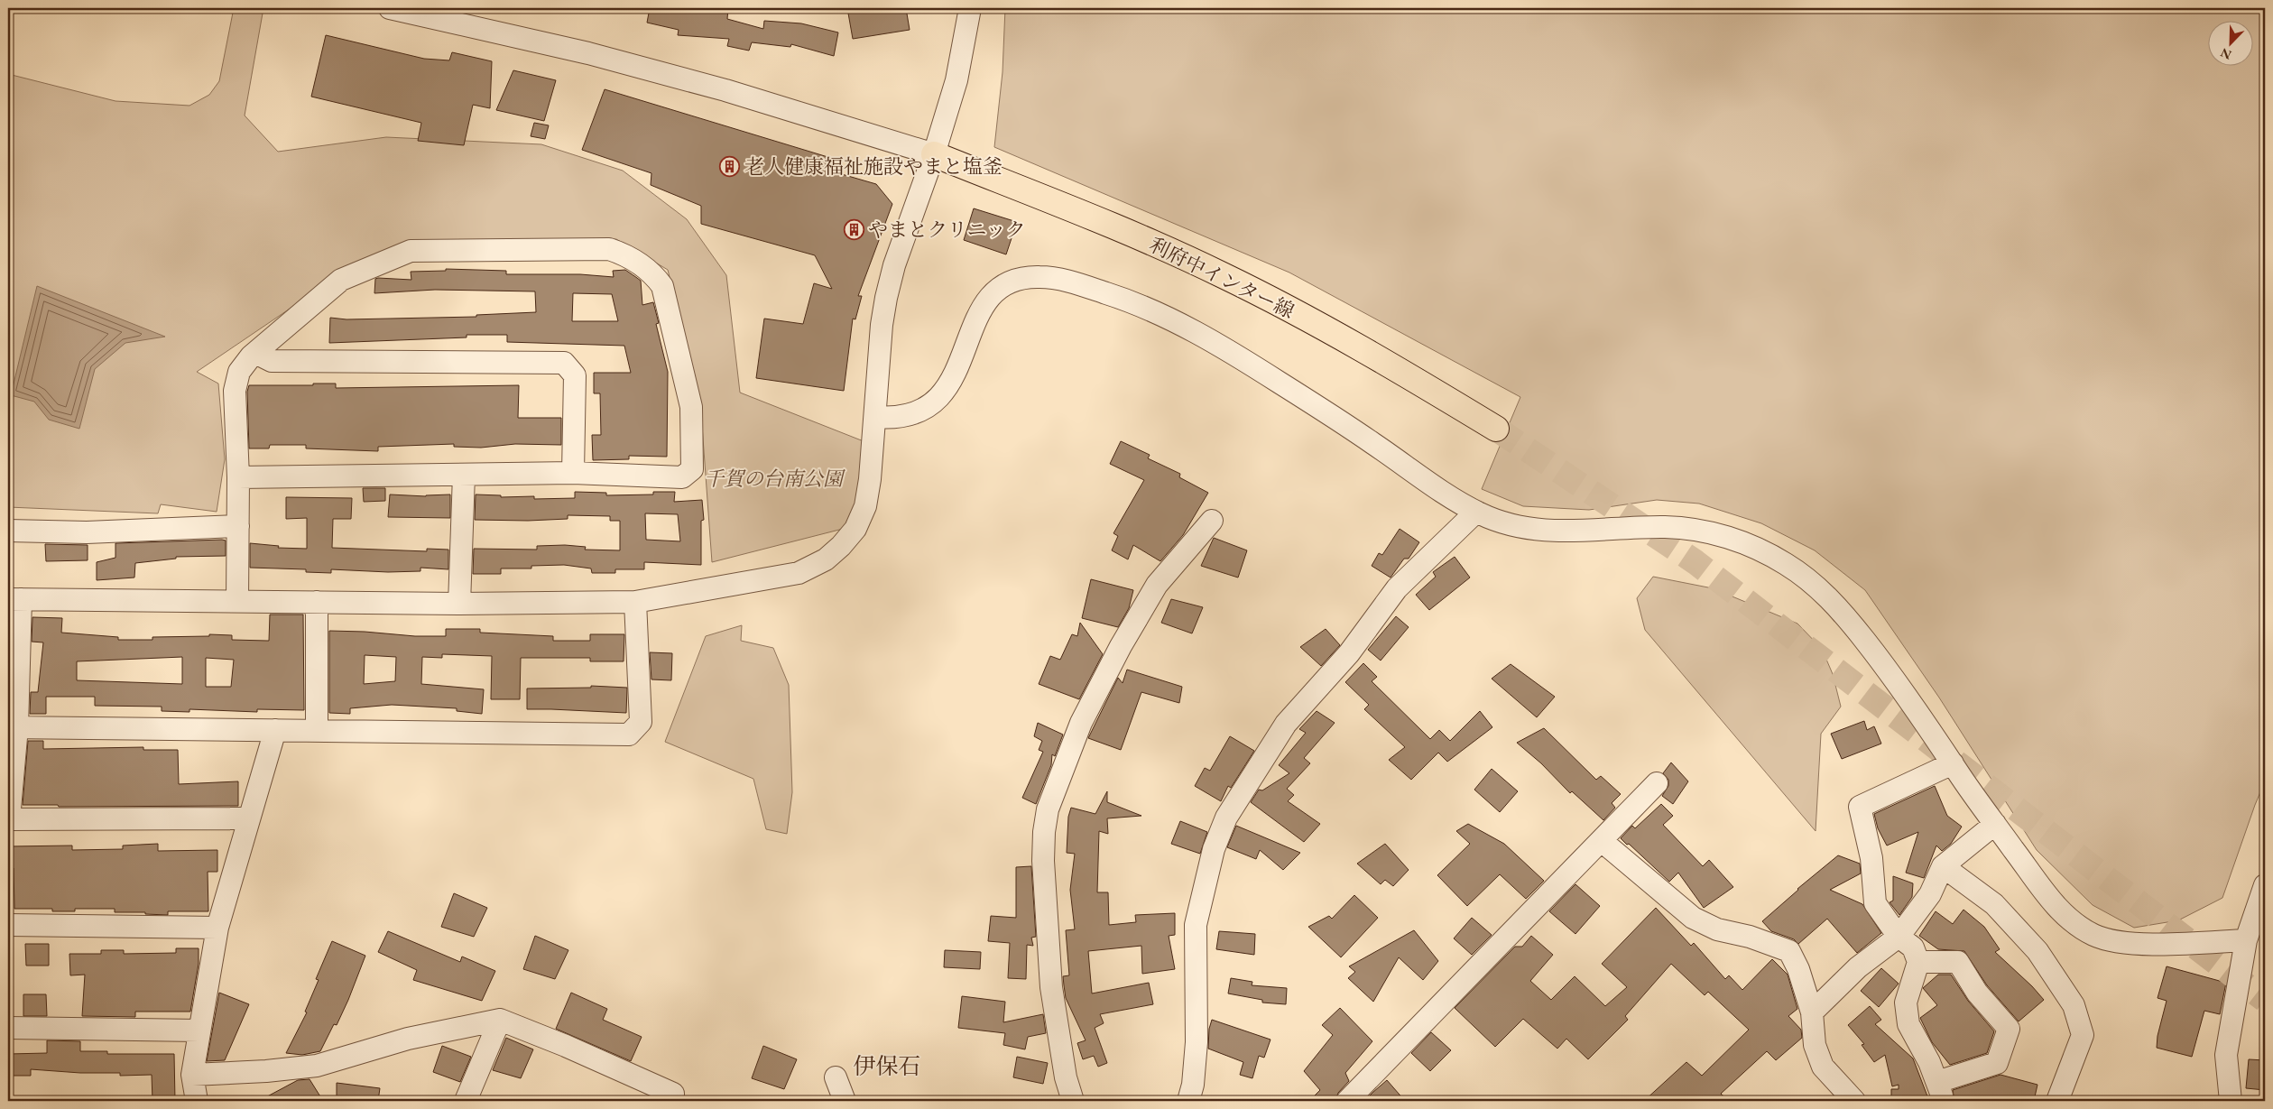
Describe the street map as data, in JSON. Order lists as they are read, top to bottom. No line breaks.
{"streets":{"main road":["利府中インター線"]},"districts":["伊保石"],"parks":["千賀の台南公園"],"places":{"building":["老人健康福祉施設やまと塩釜","やまとクリニック"]},"north":"bottom left"}
